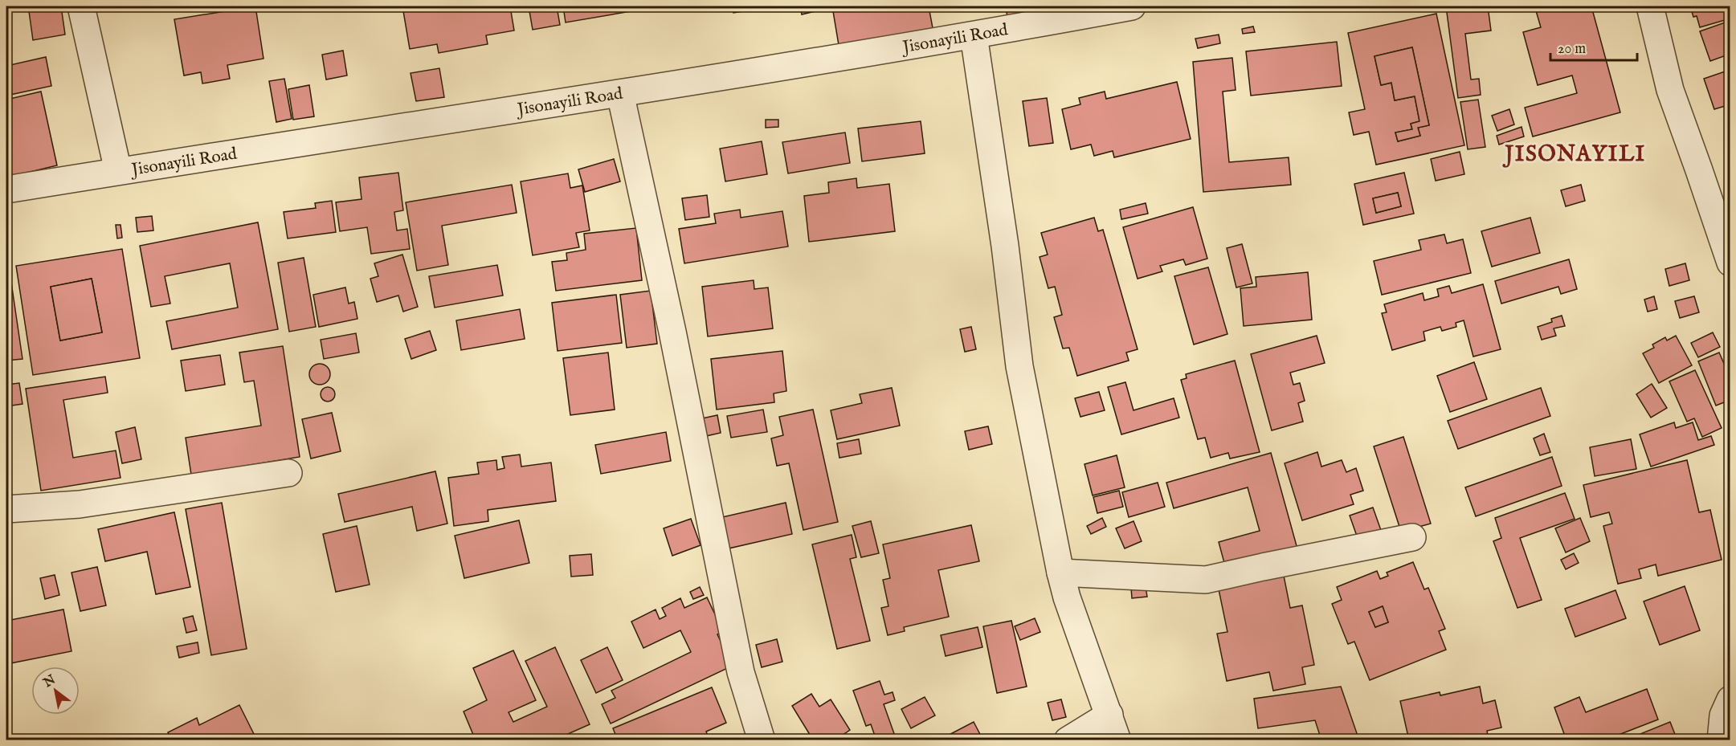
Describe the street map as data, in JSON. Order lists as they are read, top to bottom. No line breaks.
{"streets":{"street":["Jisonayili Road"]},"districts":["JISONAYILI"],"scale_bar":"20 m","north":"top left"}
